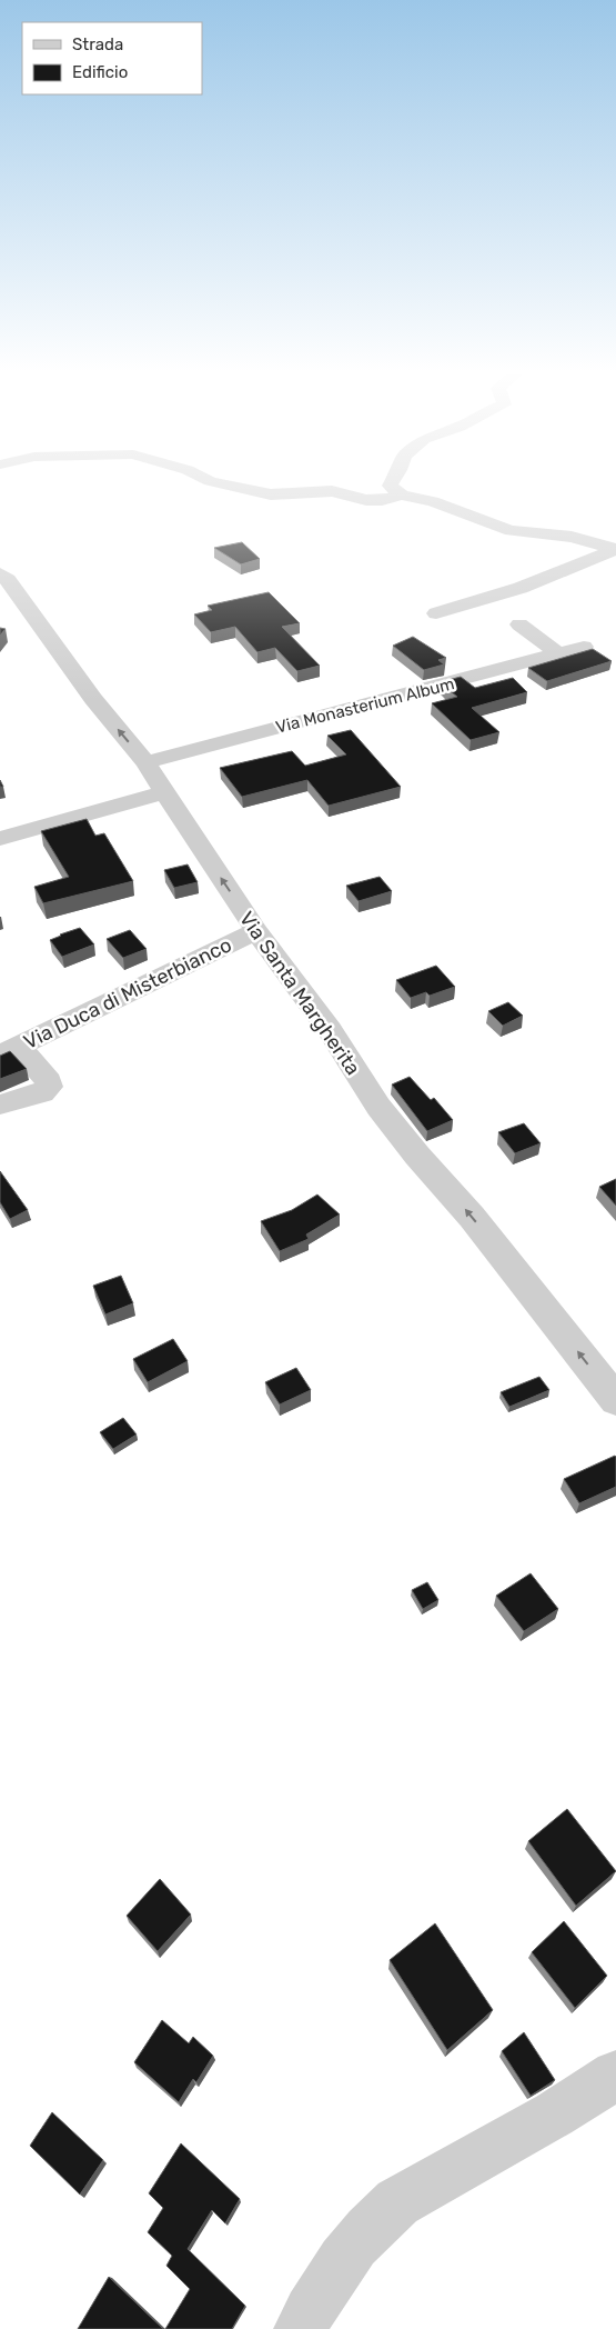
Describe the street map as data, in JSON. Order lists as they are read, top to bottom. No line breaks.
{"streets":{"street":["Via Monasterium Album","Via Duca di Misterbianco","Via Santa Margherita"]},"crossings":[["Via Monasterium Album","Via Santa Margherita"],["Via Duca di Misterbianco","Via Santa Margherita"]],"one_way":["Via Santa Margherita"],"legend":["Strada","Edificio"]}
